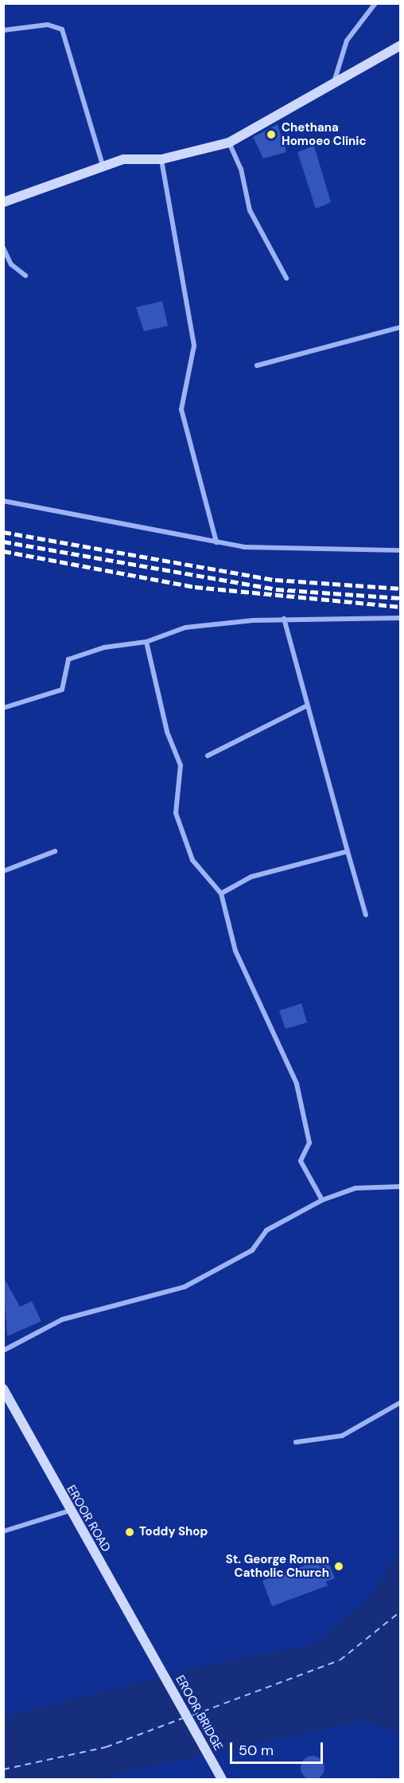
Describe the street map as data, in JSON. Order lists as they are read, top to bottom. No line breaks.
{"streets":{"main road":["EROOR ROAD","EROOR BRIDGE"]},"crossings":[["EROOR ROAD","EROOR BRIDGE"]],"places":["Chethana Homoeo Clinic","Toddy Shop","St. George Roman Catholic Church"],"scale_bar":"50 m"}
